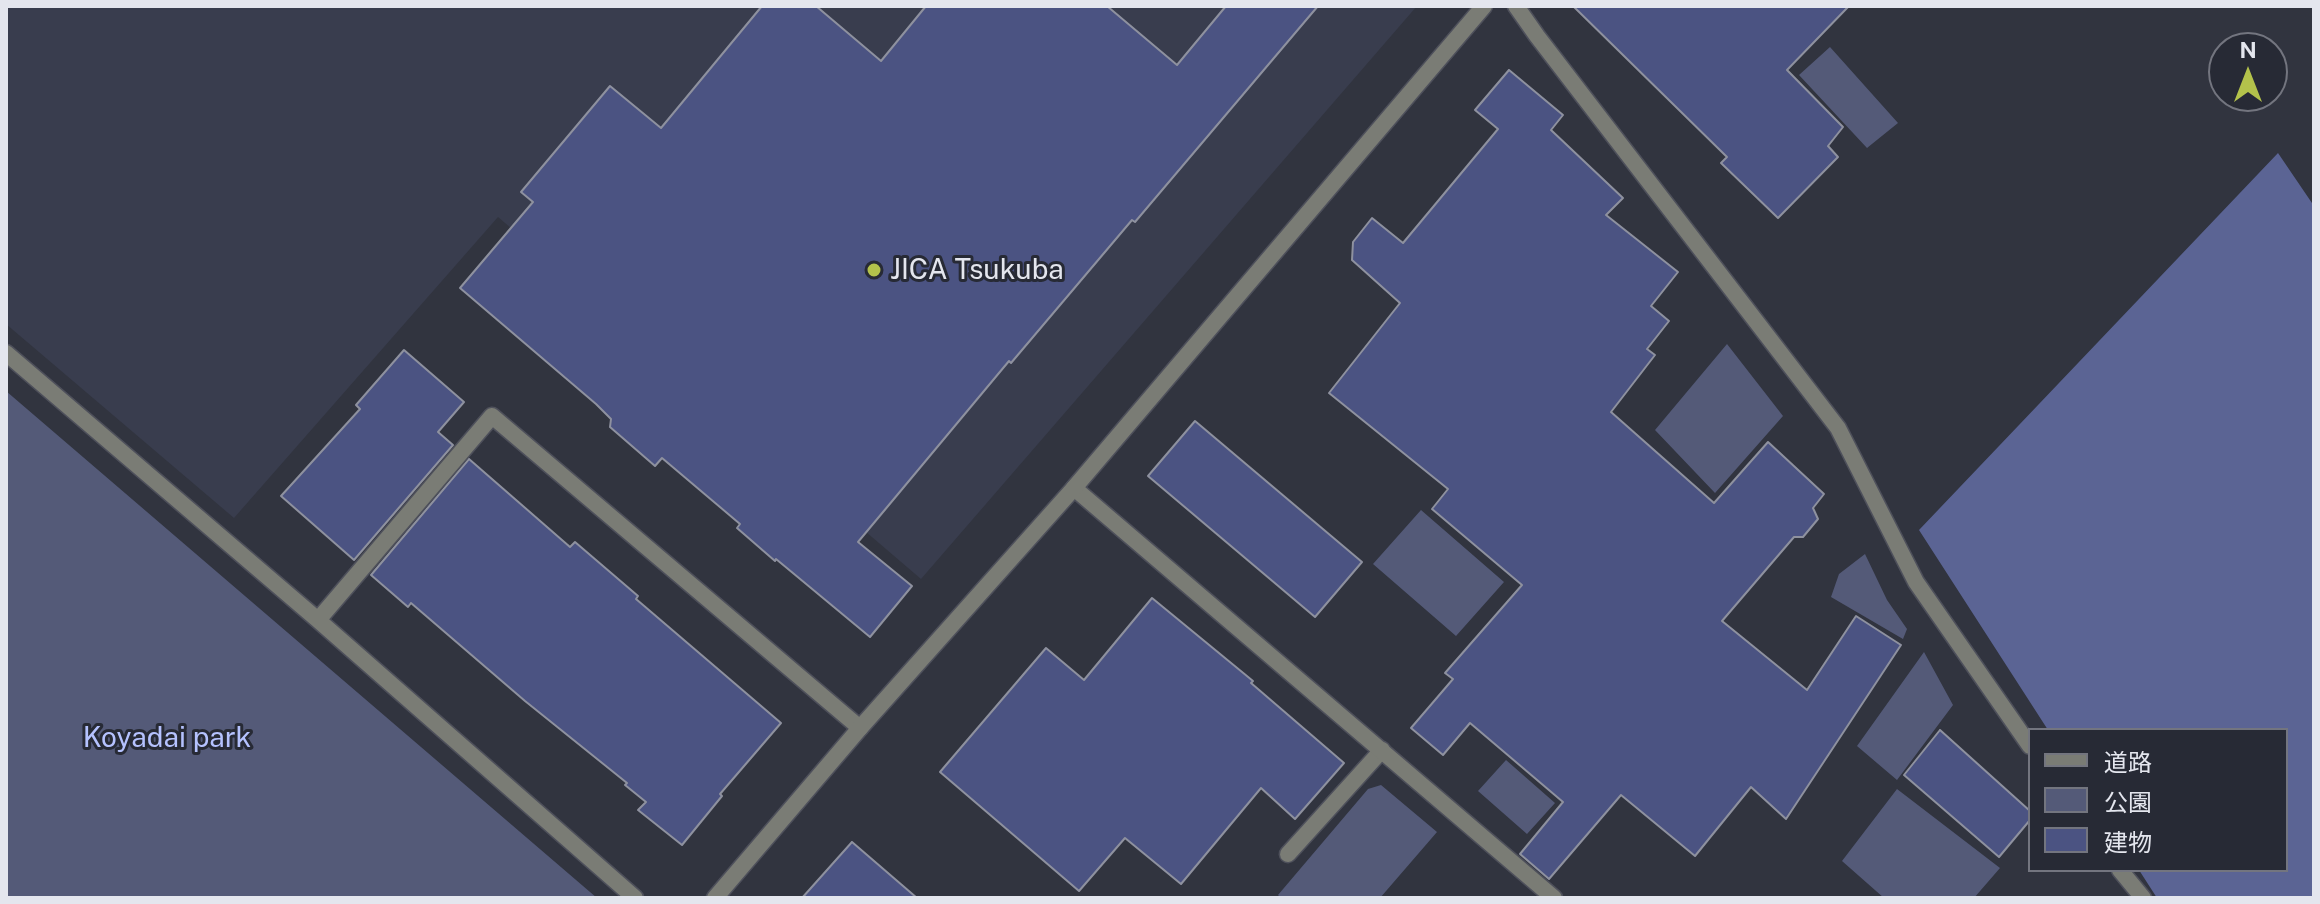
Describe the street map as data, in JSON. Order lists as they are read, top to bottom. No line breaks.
{"parks":["Koyadai park"],"places":["JICA Tsukuba"],"legend":["道路","公園","建物"],"north":"top"}
